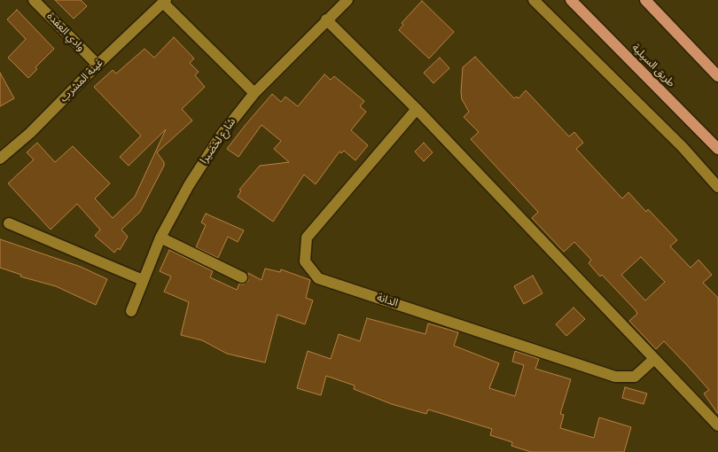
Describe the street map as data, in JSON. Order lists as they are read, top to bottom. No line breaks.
{"streets":{"main road":["طريق السيلية"],"street":["وادي العقدة","غينة المشرب","شارع لخضيرا","الدانة"]},"crossings":[["وادي العقدة","غينة المشرب"],["غينة المشرب","شارع لخضيرا"]]}
